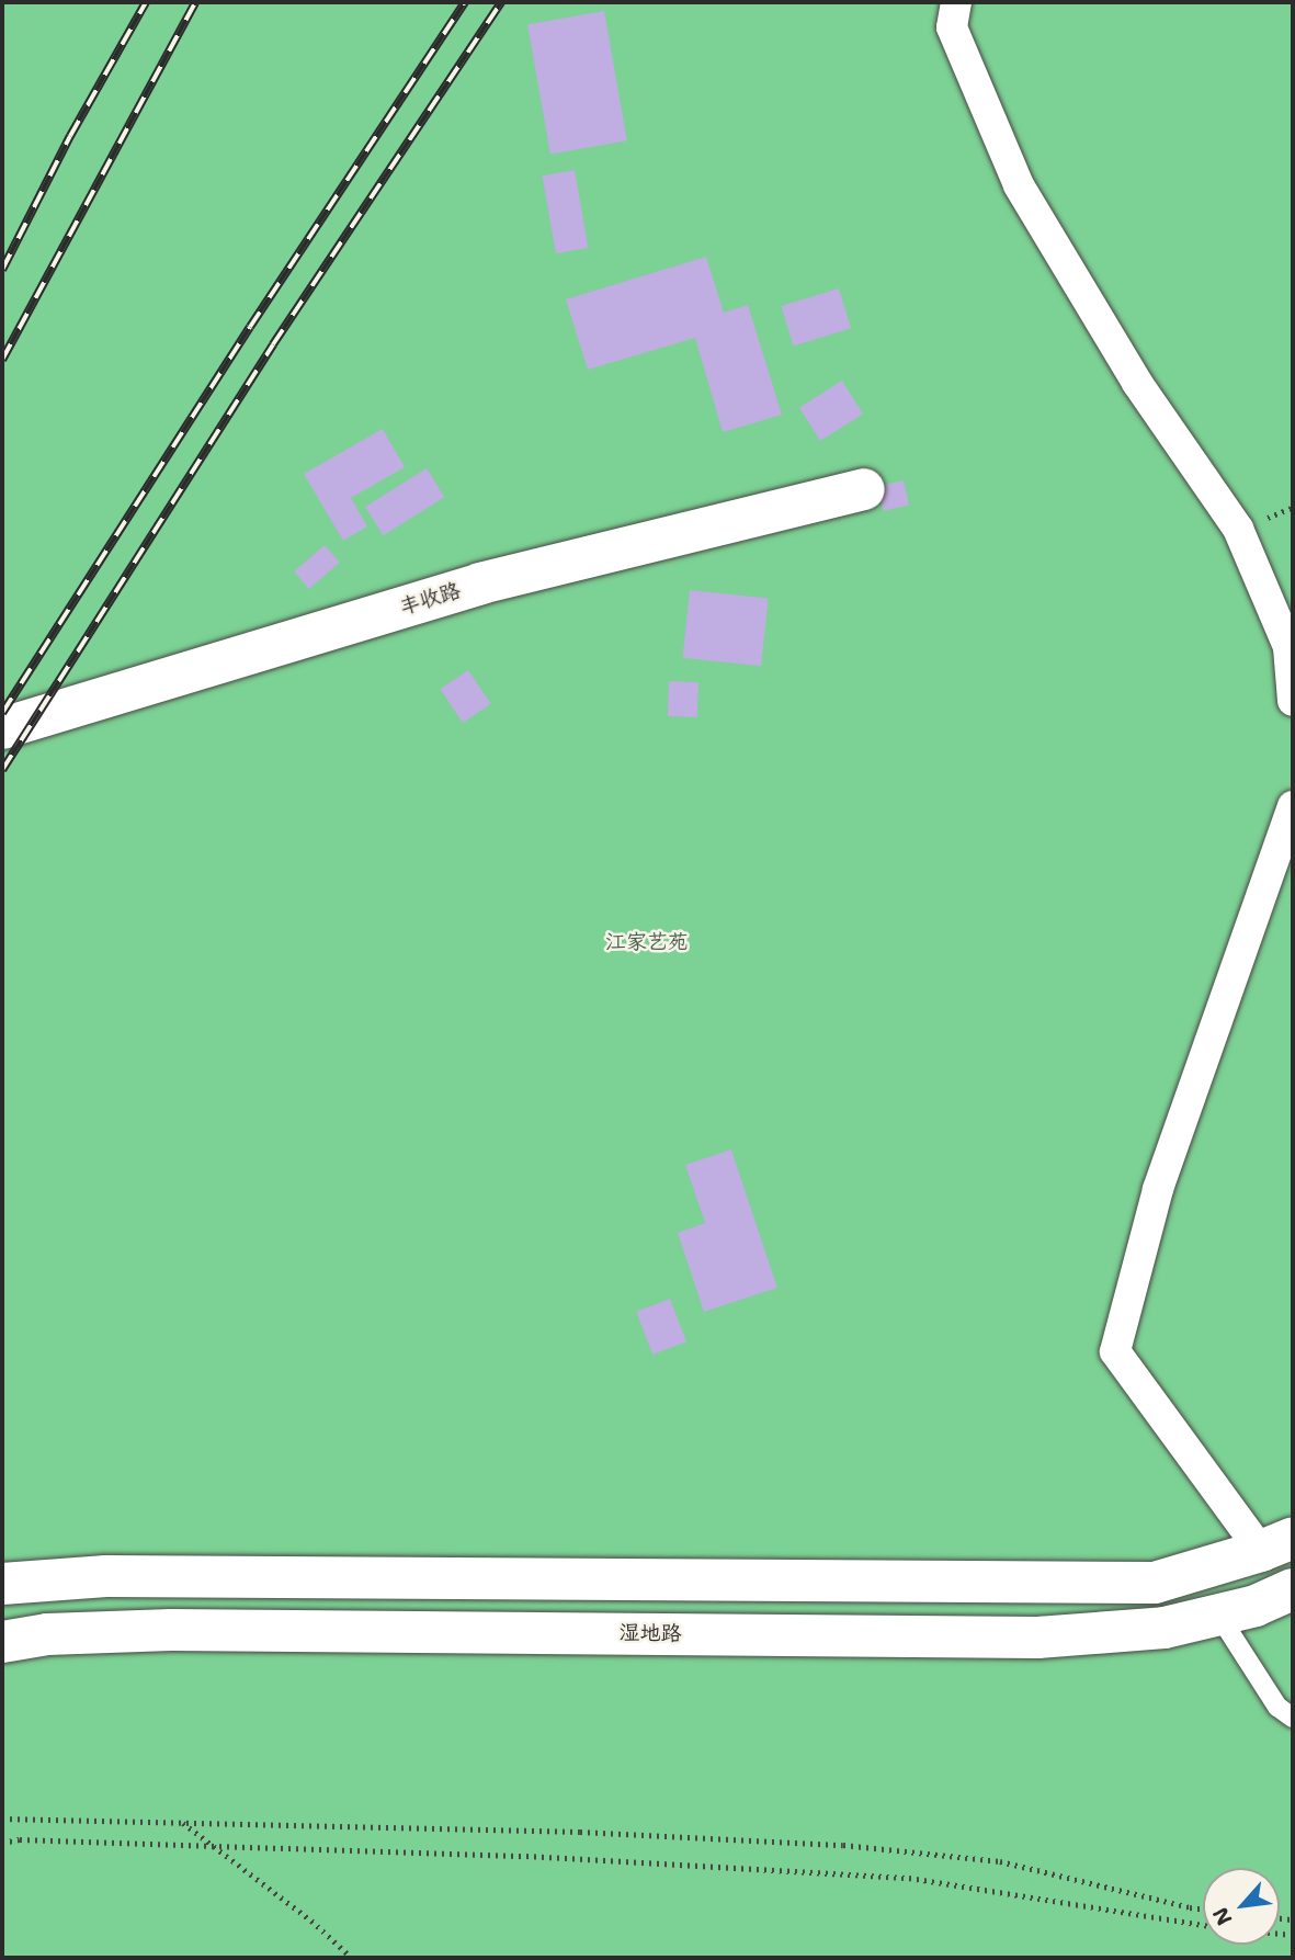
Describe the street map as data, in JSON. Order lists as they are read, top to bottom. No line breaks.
{"streets":{"street":["丰收路","湿地路"]},"parks":["江家艺苑"],"north":"bottom left"}
